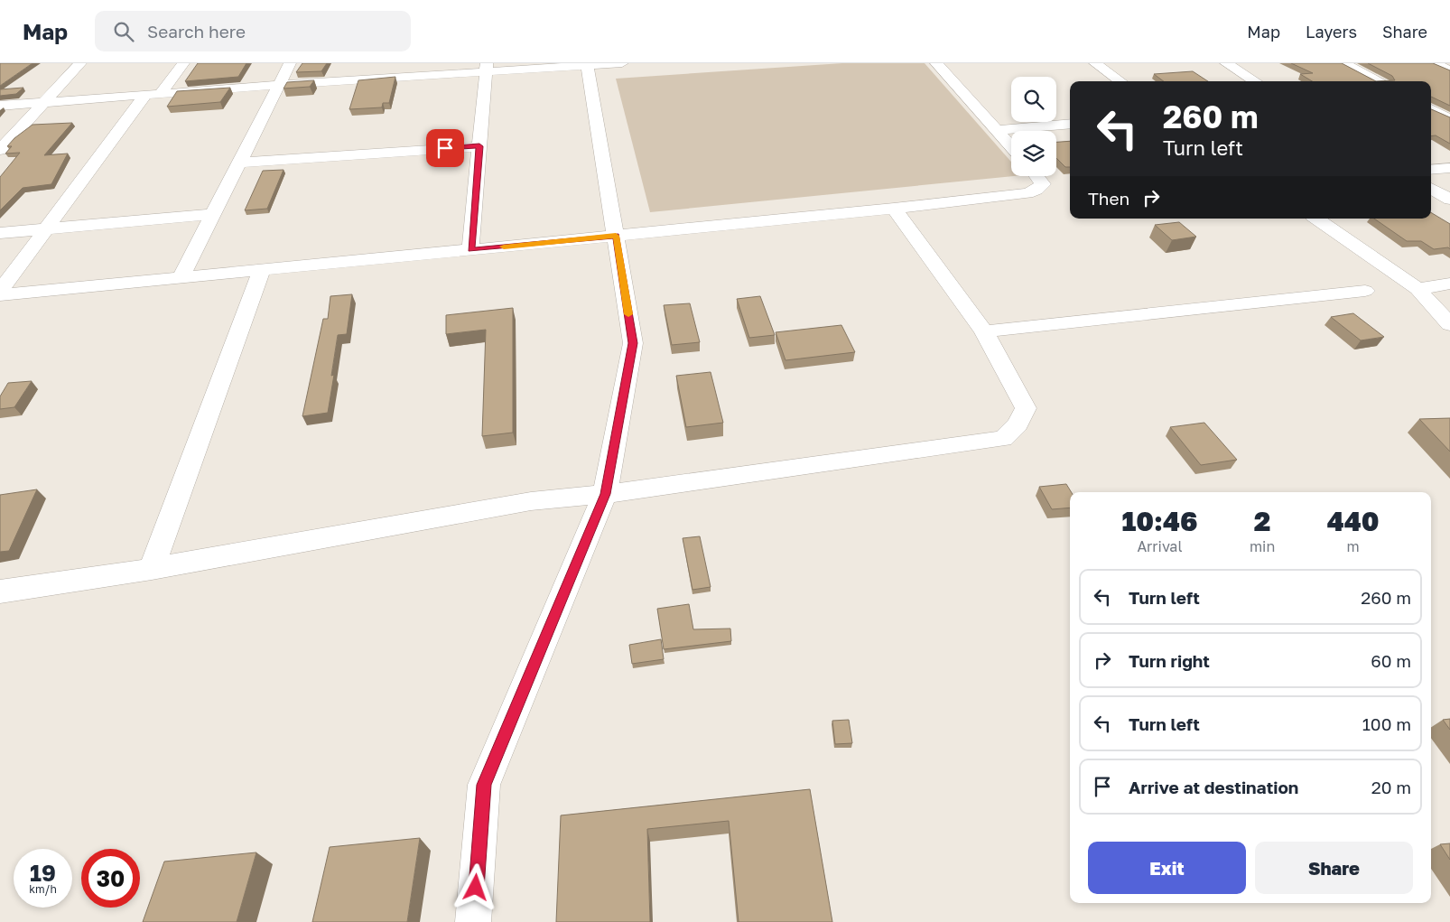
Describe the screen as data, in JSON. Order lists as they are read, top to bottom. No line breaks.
{"page":{"header":"Map","search":"Search here","nav":["Map","Layers","Share"],"turn":["260 m","Turn left"],"then":"Then","eta":["10:46","Arrival","2","min","440","m"],"list":[{"name":"Turn left","value":"260 m"},{"name":"Turn right","value":"60 m"},{"name":"Turn left","value":"100 m"},{"name":"Arrive at destination","value":"20 m"}],"buttons":["Exit","Share"],"speed":"19 km/h","limit":"30"}}
